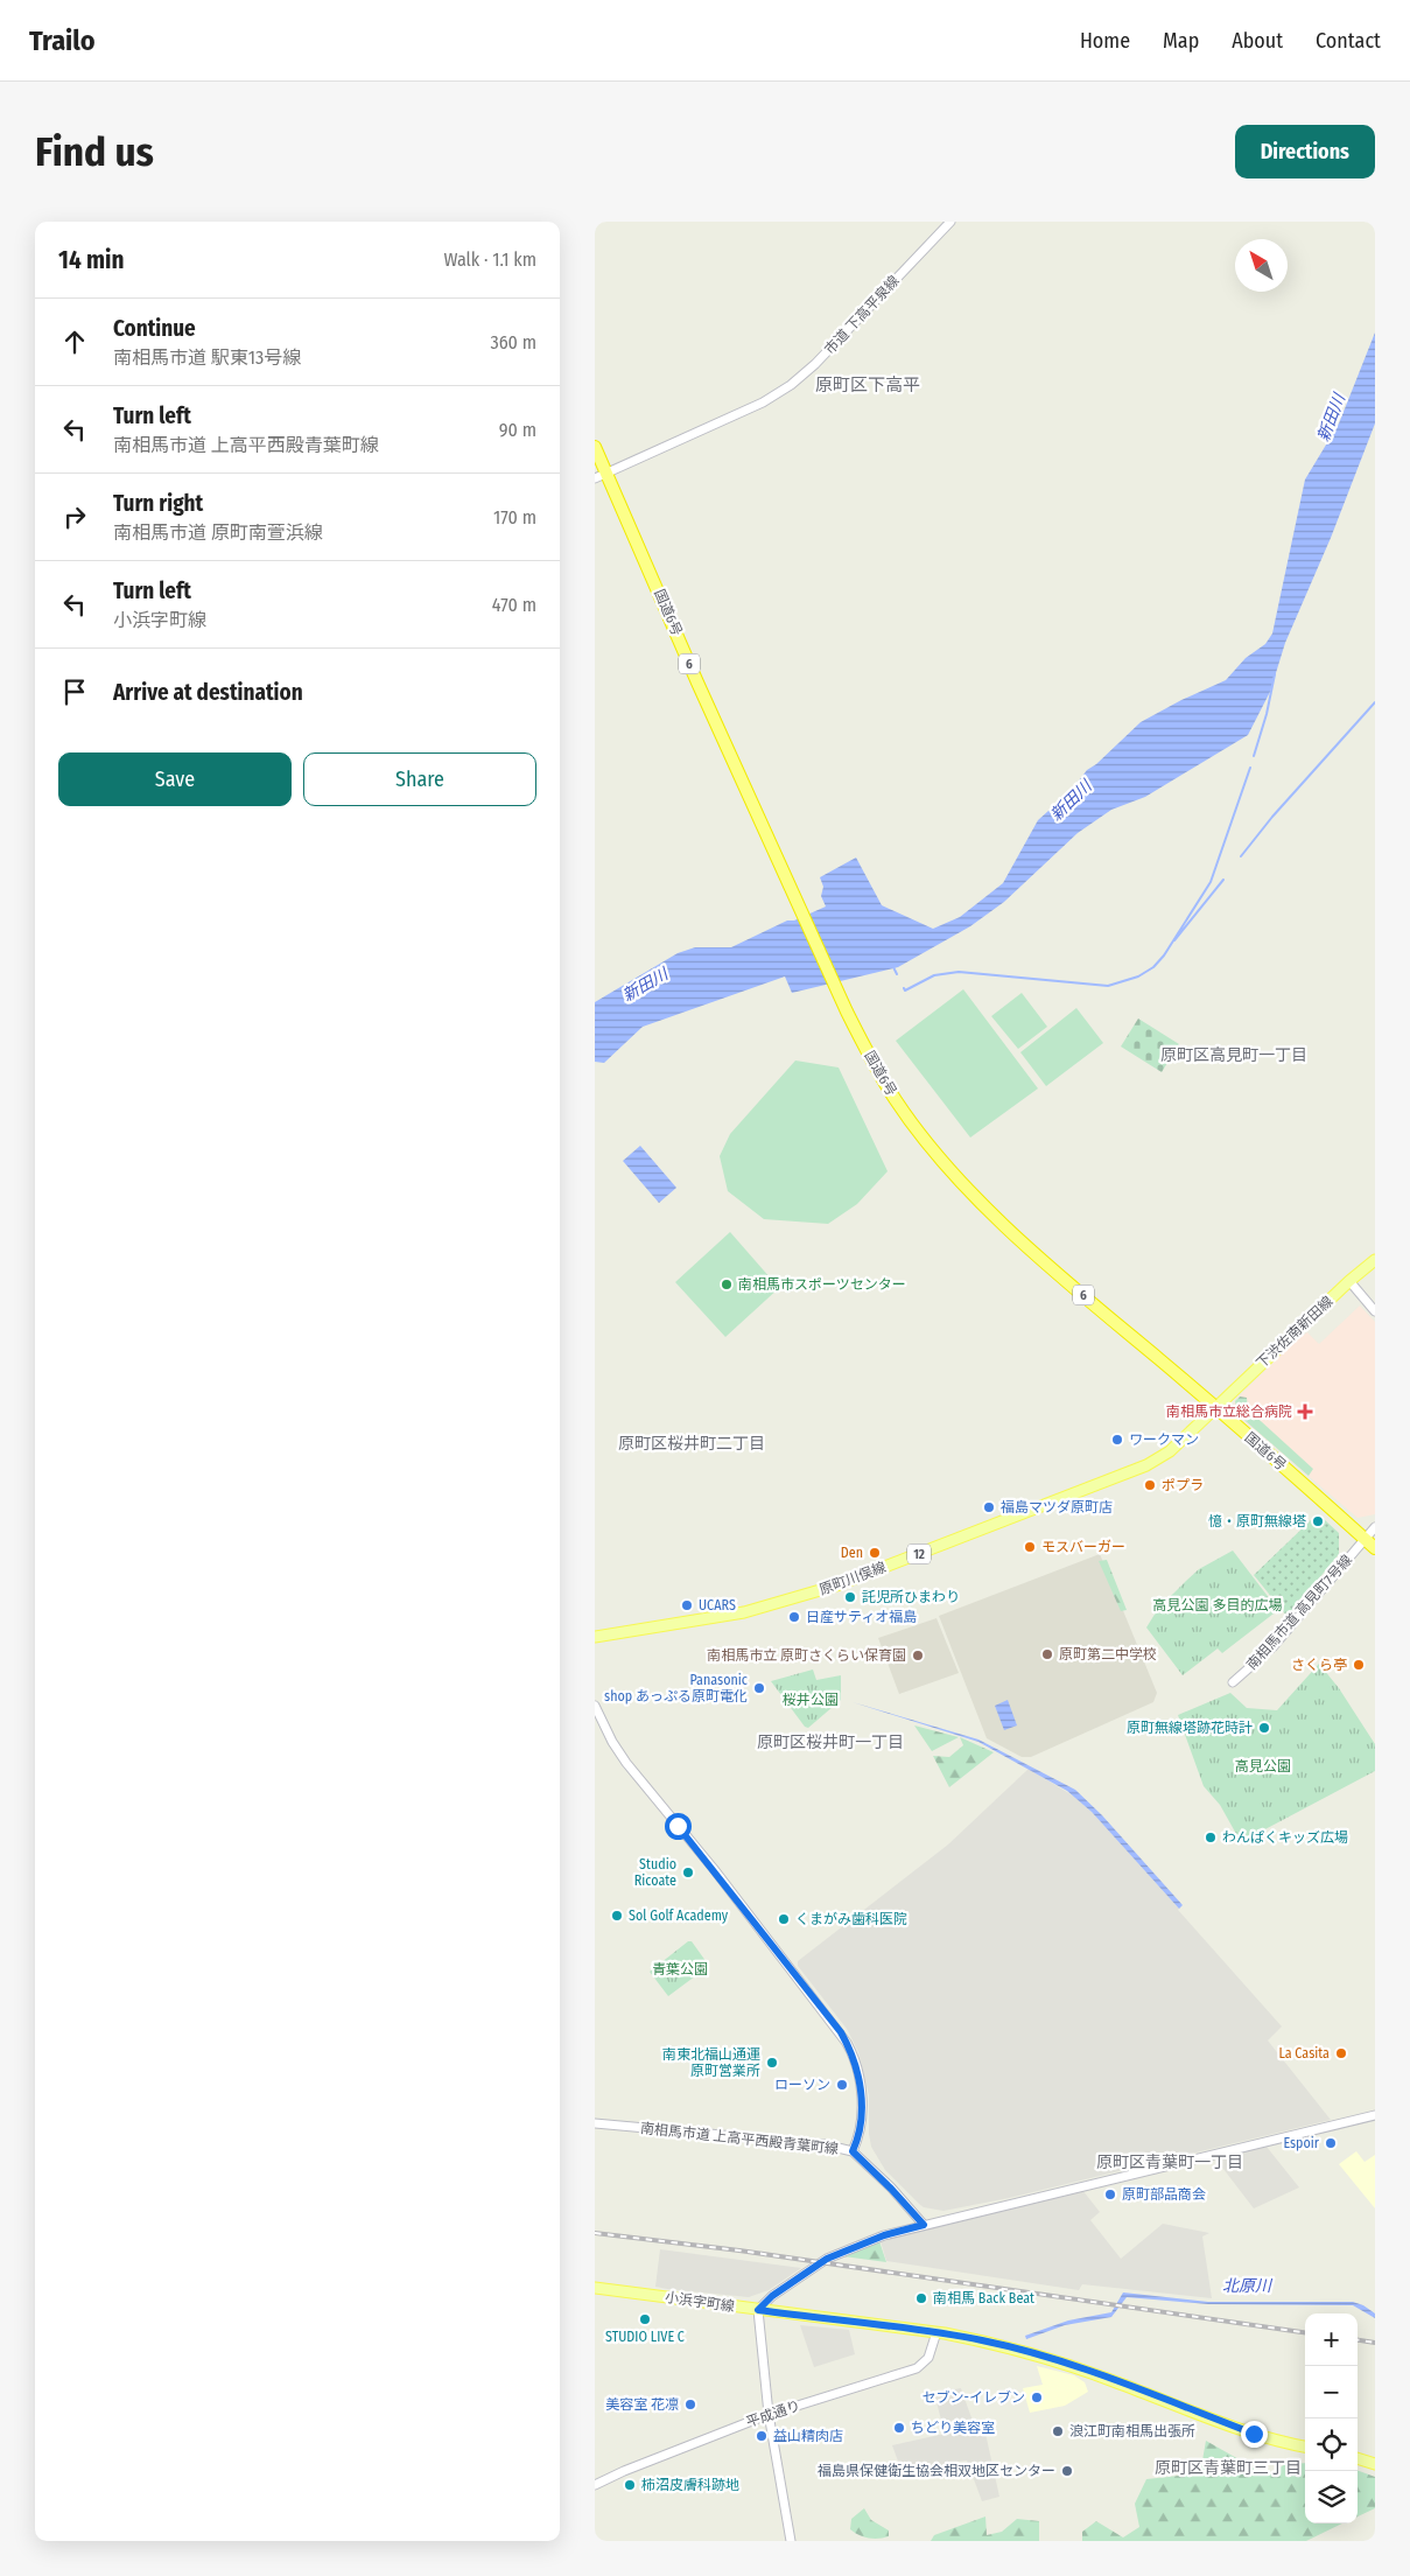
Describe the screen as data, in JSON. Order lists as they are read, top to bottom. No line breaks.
{"streets":{"highway":["国道6号","6"],"main road":["下渋佐南新田線","12","原町川俣線","小浜字町線"],"street":["市道 下高平泉線","南相馬市道 高見町7号線","南相馬市道 上高平西殿青葉町線","平成通り"]},"crossings":[["市道 下高平泉線","国道6号"],["国道6号","下渋佐南新田線"],["国道6号","原町川俣線"],["国道6号","南相馬市道 高見町7号線"],["下渋佐南新田線","原町川俣線"],["小浜字町線","平成通り"]],"districts":["原町区下高平","原町区高見町一丁目","原町区桜井町二丁目","原町区桜井町一丁目","原町区青葉町一丁目","原町区青葉町三丁目"],"water":["新田川","北原川"],"parks":["高見公園 多目的広場","桜井公園","高見公園","青葉公園"],"places":{"other":["南相馬市スポーツセンター","ワークマン","ポプラ","福島マツダ原町店","憶・原町無線塔","モスバーガー","Den","託児所ひまわり","UCARS","日産サティオ福島","原町第二中学校","南相馬市立 原町さくらい保育園","さくら亭","Panasonic shop あっぷる原町電化","原町無線塔跡花時計","わんぱくキッズ広場","Studio Ricoate","Sol Golf Academy","くまがみ歯科医院","La Casita","南東北福山通運 原町営業所","ローソン","Espoir","原町部品商会","南相馬 Back Beat","STUDIO LIVE C","セブン-イレブン","美容室 花凛","ちどり美容室","浪江町南相馬出張所","益山精肉店","福島県保健衛生協会相双地区センター","柿沼皮膚科跡地"],"health":["南相馬市立総合病院"]},"north":"top left","page":{"header":"Trailo","nav":["Home","Map","About","Contact"],"buttons":["Directions",["Save","Share"]],"title":"Find us","heading":["14 min","Walk · 1.1 km"],"list":[["Continue","南相馬市道 駅東13号線","360 m"],["Turn left","南相馬市道 上高平西殿青葉町線","90 m"],["Turn right","南相馬市道 原町南萱浜線","170 m"],["Turn left","小浜字町線","470 m"],"Arrive at destination"],"map_buttons":["+","−"]}}
